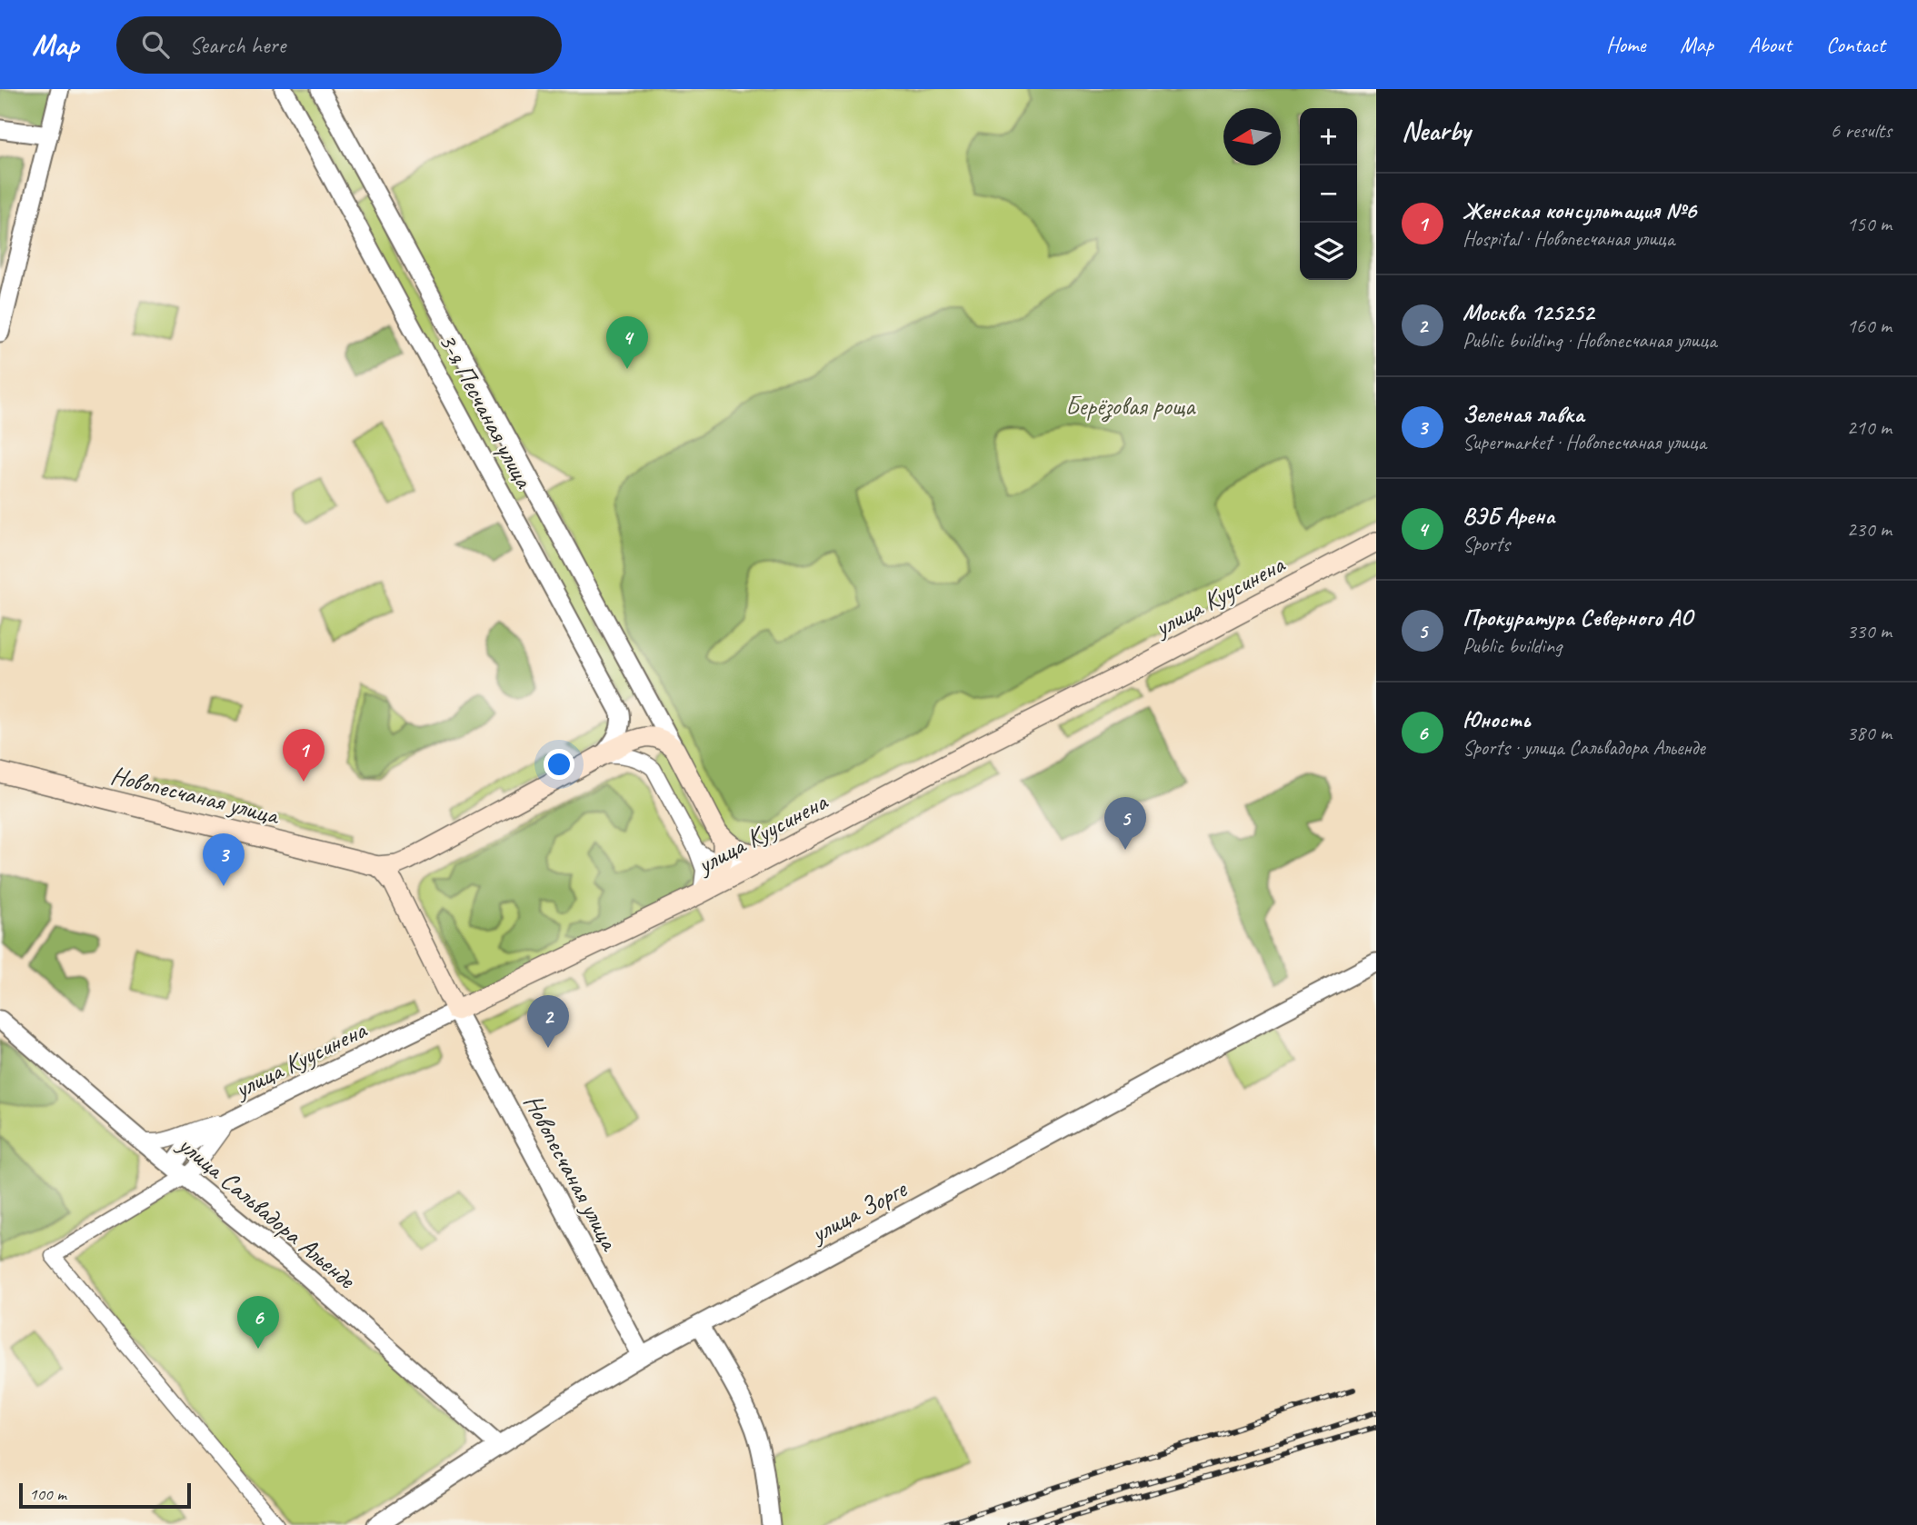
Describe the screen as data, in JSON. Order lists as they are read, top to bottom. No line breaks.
{"streets":{"main road":["улица Куусинена","Новопесчаная улица"],"street":["3-я Песчаная улица","улица Зорге","улица Сальвадора Альенде"]},"crossings":[["улица Куусинена","Новопесчаная улица"],["улица Куусинена","улица Сальвадора Альенде"],["Новопесчаная улица","улица Зорге"],["улица Зорге","улица Сальвадора Альенде"]],"parks":["Берёзовая роща"],"scale_bar":"100 m","north":"left","page":{"header":"Map","search":"Search here","nav":["Home","Map","About","Contact"],"heading":["Nearby","6 results"],"map_buttons":["+","−"],"list":[{"mark":"1","name":"Женская консультация №6","note":"Hospital · Новопесчаная улица","value":"150 m"},{"mark":"2","name":"Москва 125252","note":"Public building · Новопесчаная улица","value":"160 m"},{"mark":"3","name":"Зеленая лавка","note":"Supermarket · Новопесчаная улица","value":"210 m"},{"mark":"4","name":"ВЭБ Арена","note":"Sports","value":"230 m"},{"mark":"5","name":"Прокуратура Северного АО","note":"Public building","value":"330 m"},{"mark":"6","name":"Юность","note":"Sports · улица Сальвадора Альенде","value":"380 m"}],"pins":["4","1","5","3","2","6"],"scale":"100 m"}}
